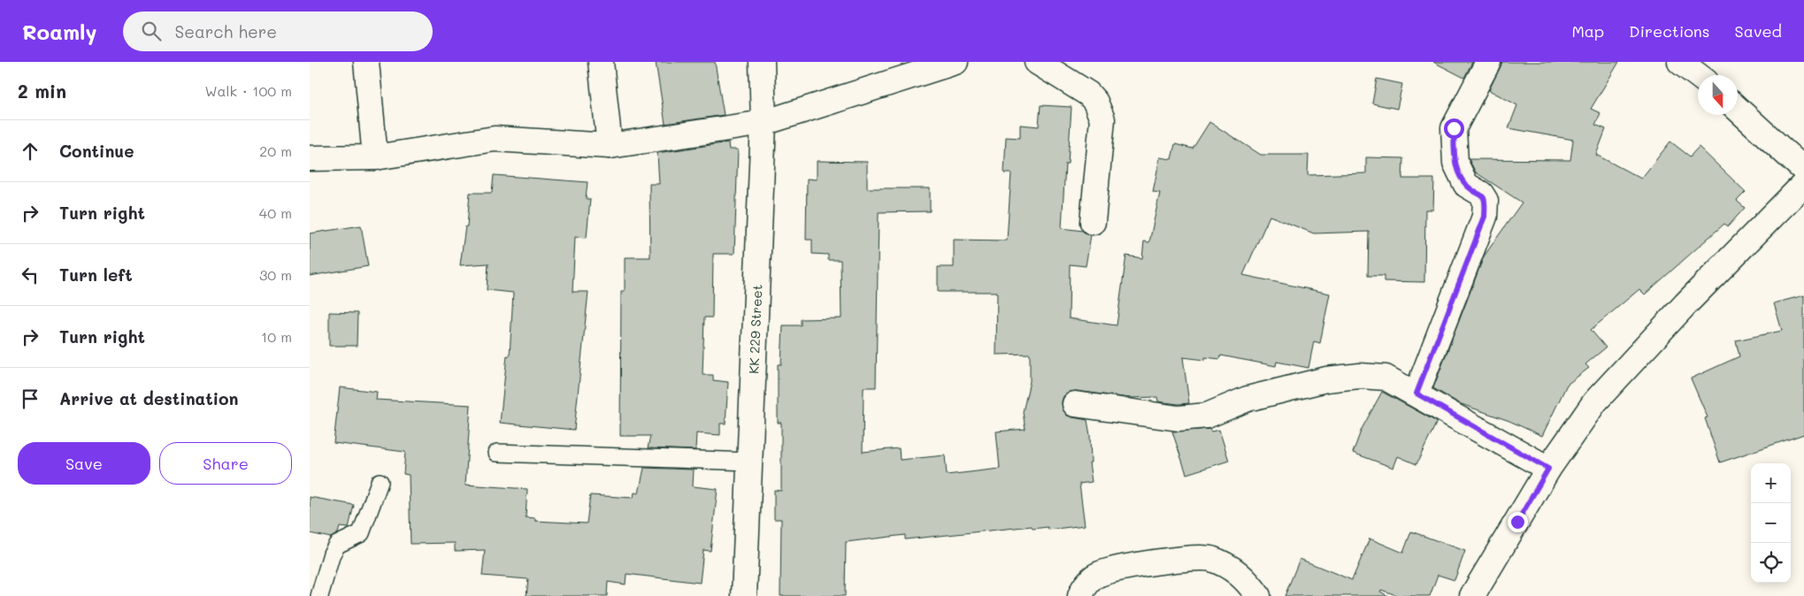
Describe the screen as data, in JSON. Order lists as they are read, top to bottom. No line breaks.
{"streets":{"street":["KK 229 Street"]},"north":"bottom","page":{"header":"Roamly","search":"Search here","nav":["Map","Directions","Saved"],"heading":["2 min","Walk · 100 m"],"list":[["Continue","20 m"],["Turn right","40 m"],["Turn left","30 m"],["Turn right","10 m"],"Arrive at destination"],"buttons":["Save","Share"],"map_buttons":["+","−"]}}
